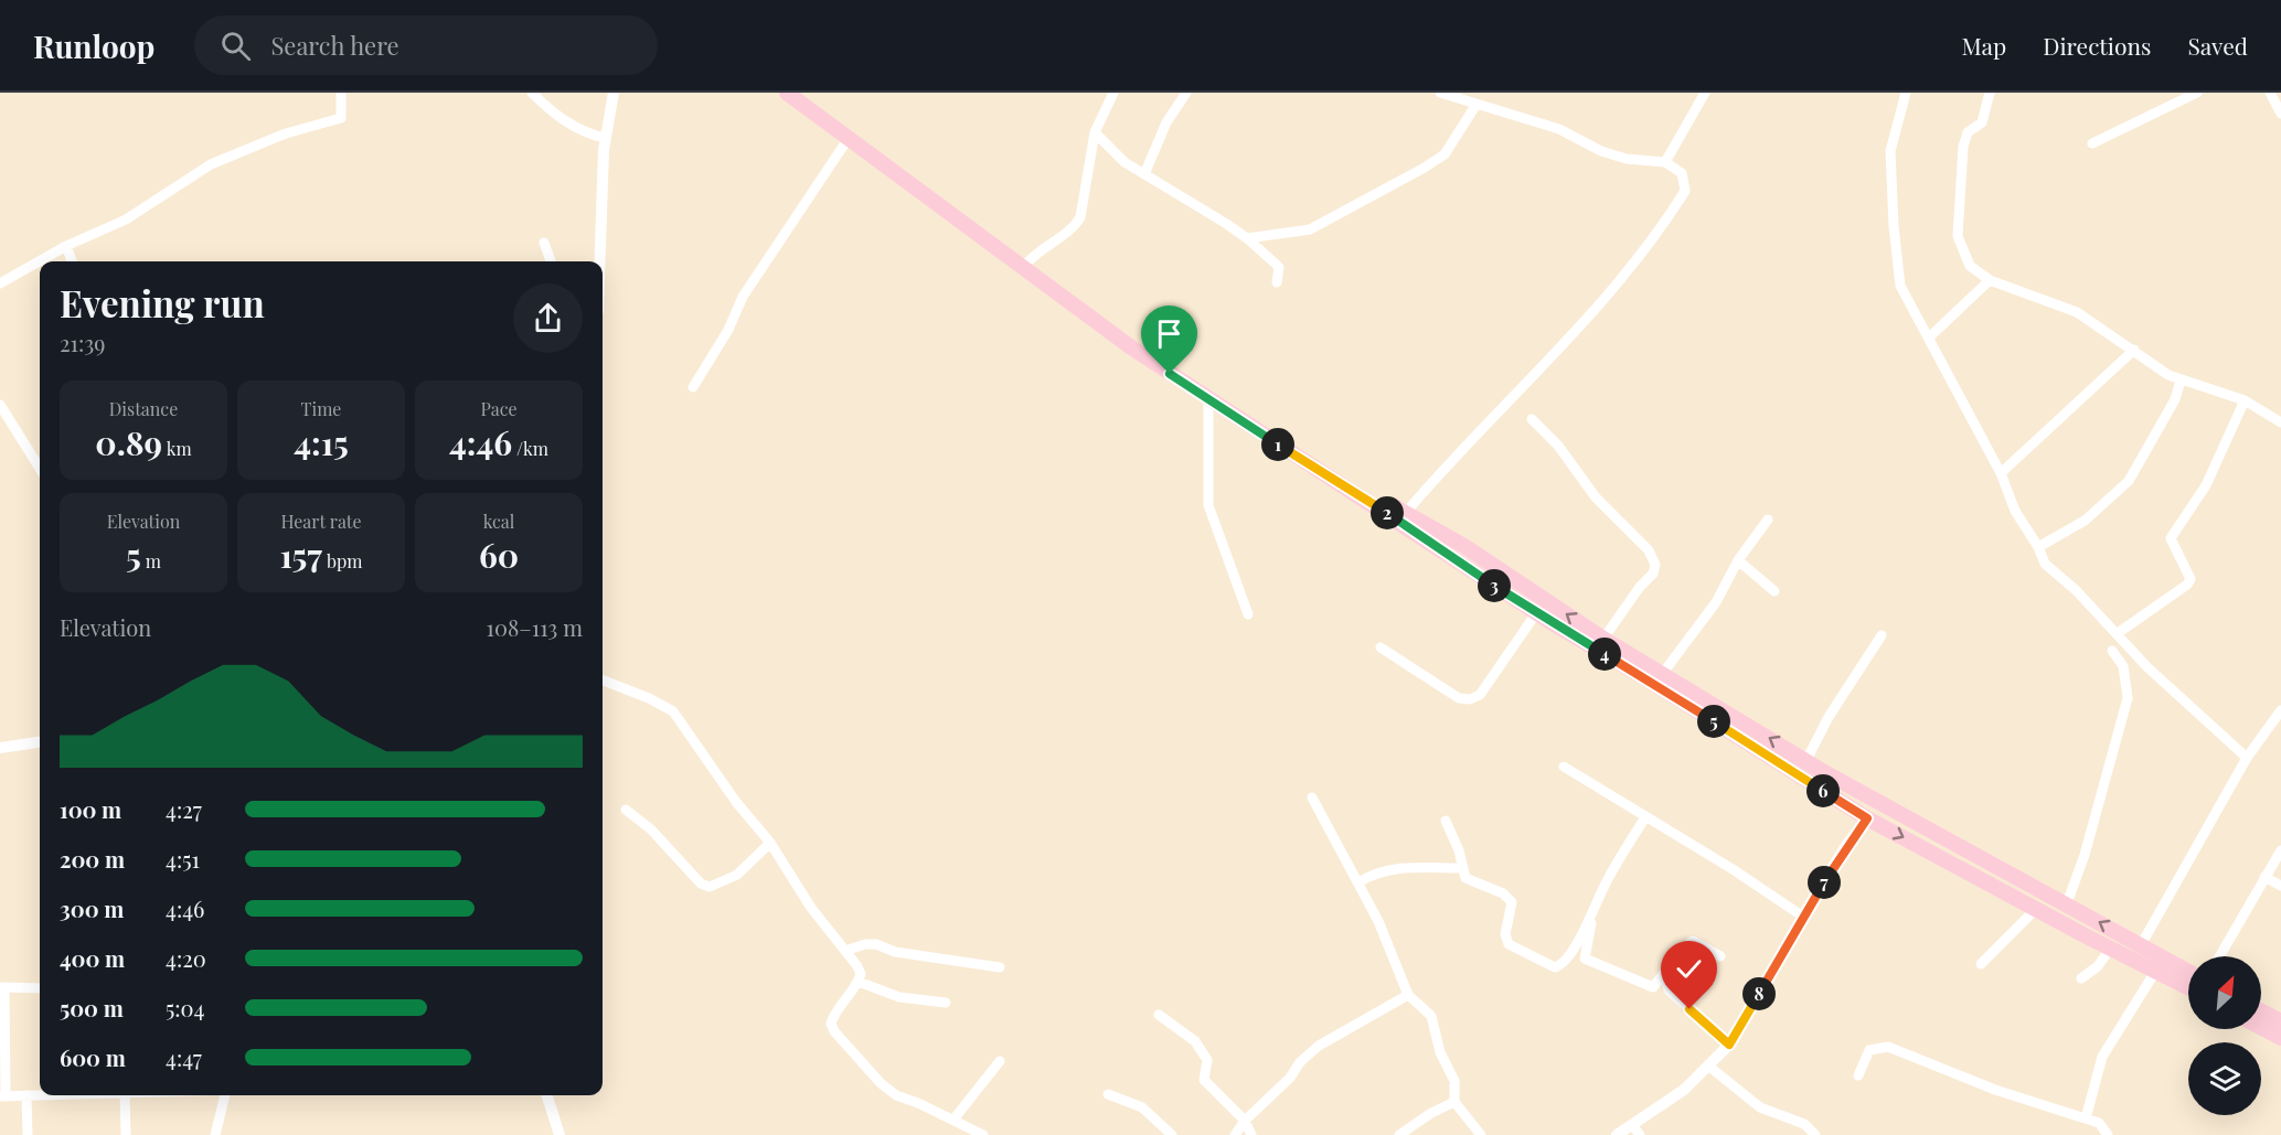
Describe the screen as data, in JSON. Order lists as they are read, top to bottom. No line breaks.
{"north":"top right","page":{"header":"Runloop","search":"Search here","nav":["Map","Directions","Saved"],"heading":["Evening run","21:39"],"stats":[["Distance","0.89 km"],["Time","4:15"],["Pace","4:46 /km"],["Elevation","5 m"],["Heart rate","157 bpm"],["kcal","60"]],"pins":["1","2","3","4","5","6","7","8"],"chart":["Elevation","108–113 m"],"list":[{"name":"100 m","note":"4:27"},{"name":"200 m","note":"4:51"},{"name":"300 m","note":"4:46"},{"name":"400 m","note":"4:20"},{"name":"500 m","note":"5:04"},{"name":"600 m","note":"4:47"}]}}
